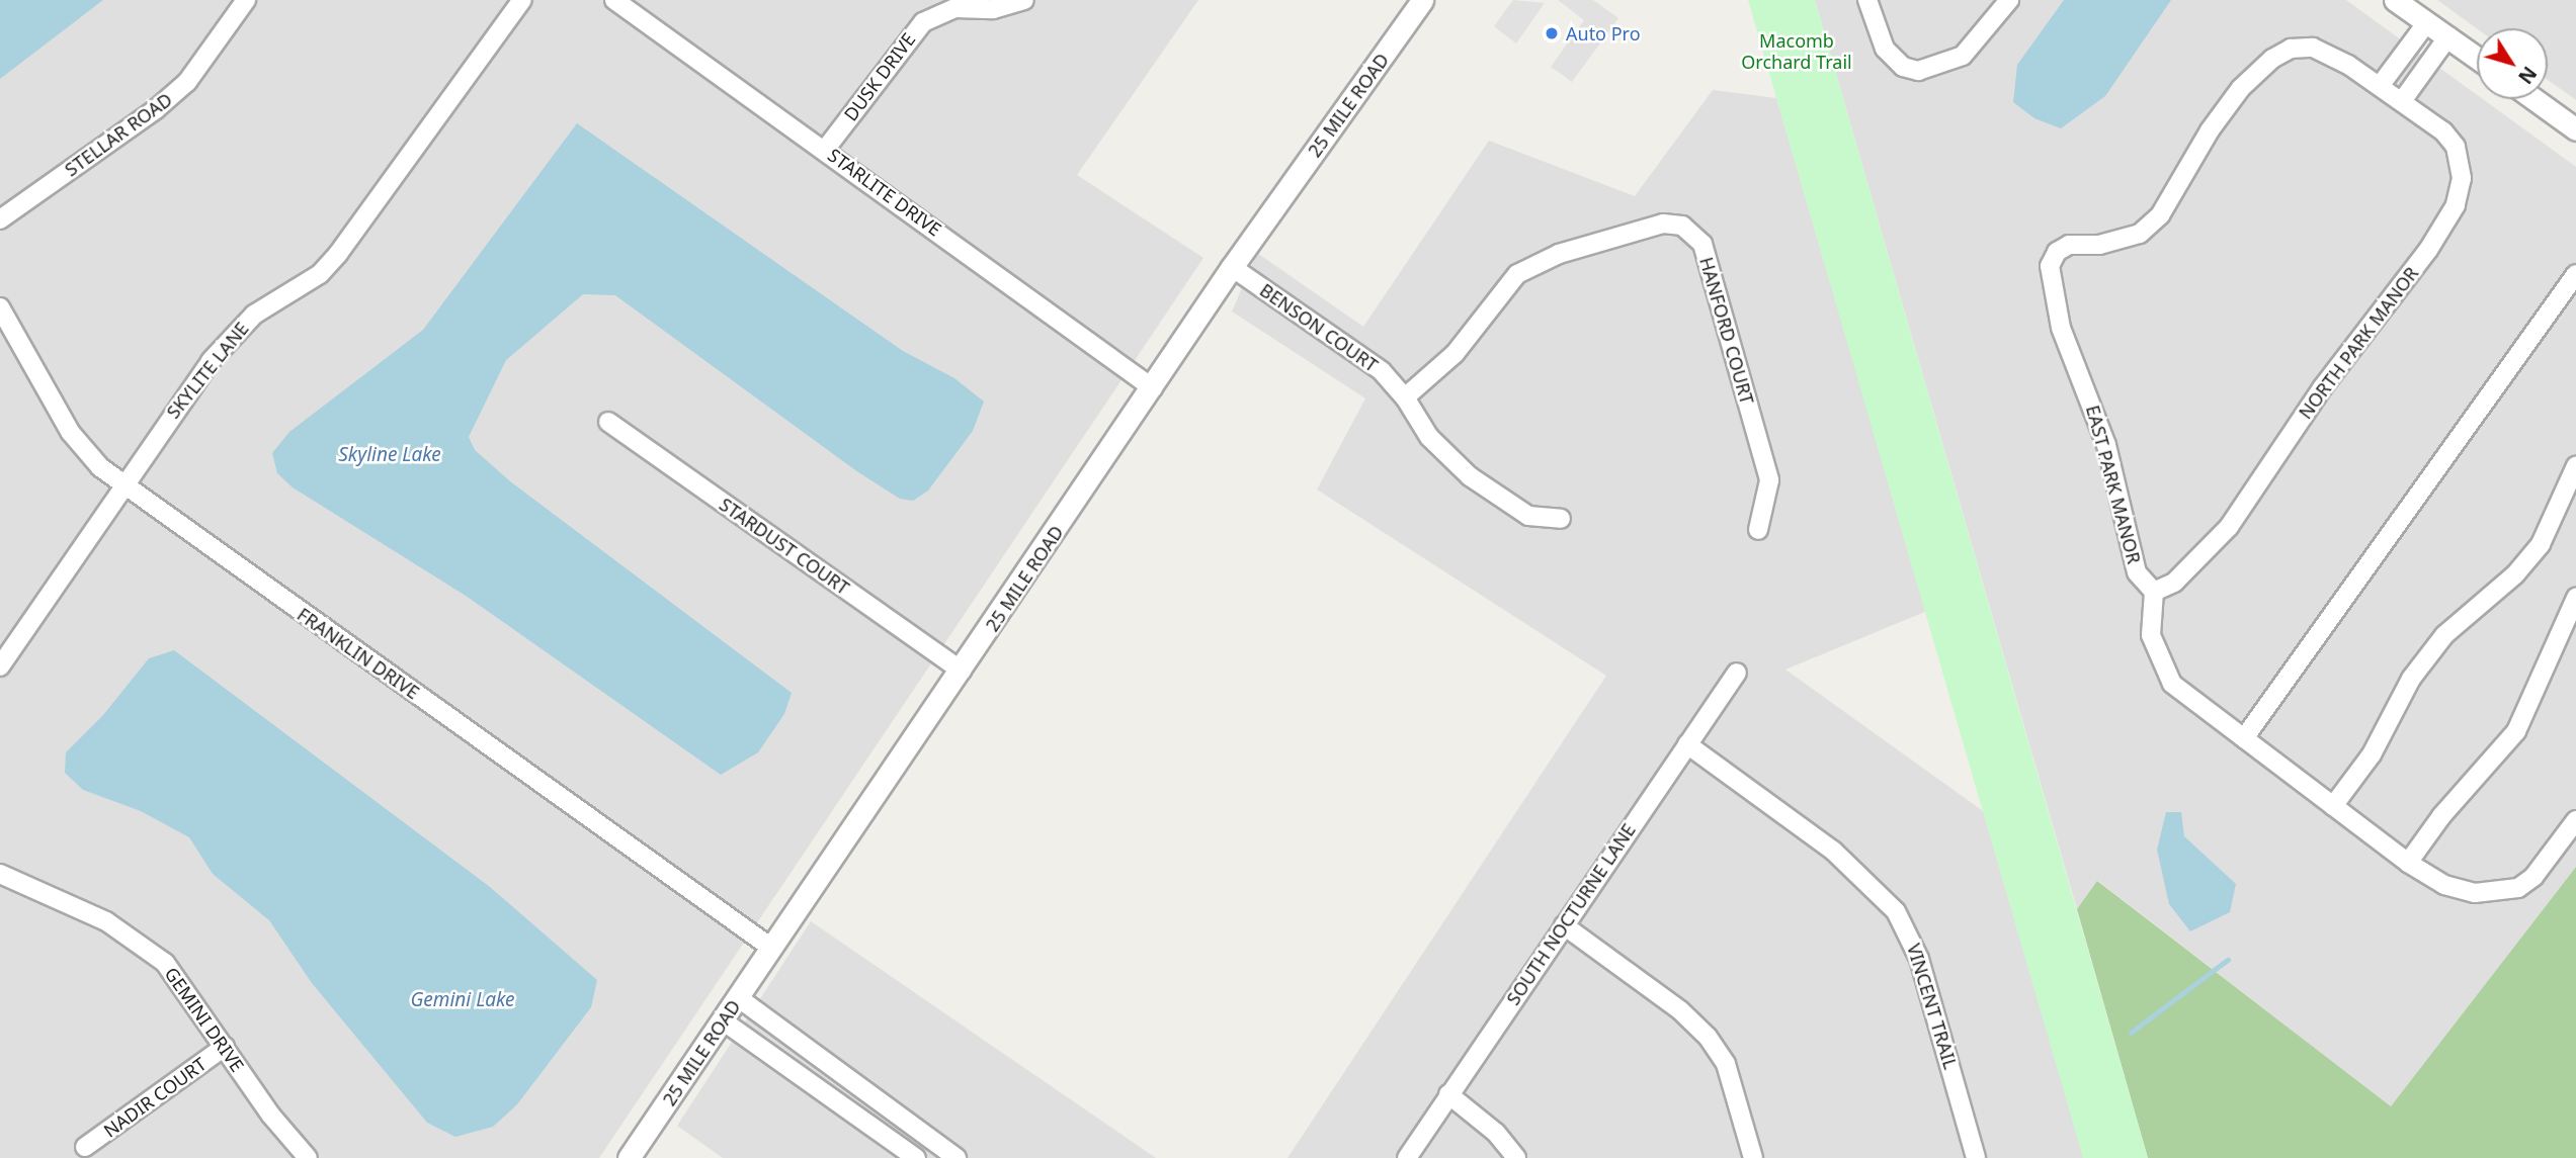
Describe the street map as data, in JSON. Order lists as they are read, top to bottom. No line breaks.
{"streets":{"street":["DUSK DRIVE","25 MILE ROAD","STELLAR ROAD","STARLITE DRIVE","BENSON COURT","HANFORD COURT","NORTH PARK MANOR","SKYLITE LANE","EAST PARK MANOR","STARDUST COURT","FRANKLIN DRIVE","SOUTH NOCTURNE LANE","VINCENT TRAIL","GEMINI DRIVE","NADIR COURT"]},"crossings":[["DUSK DRIVE","STARLITE DRIVE"],["25 MILE ROAD","STARLITE DRIVE"],["25 MILE ROAD","BENSON COURT"],["25 MILE ROAD","STARDUST COURT"],["25 MILE ROAD","FRANKLIN DRIVE"],["BENSON COURT","HANFORD COURT"],["NORTH PARK MANOR","EAST PARK MANOR"],["SKYLITE LANE","FRANKLIN DRIVE"],["SOUTH NOCTURNE LANE","VINCENT TRAIL"],["GEMINI DRIVE","NADIR COURT"]],"water":["Skyline Lake","Gemini Lake"],"parks":["Macomb Orchard Trail"],"places":["Auto Pro"],"north":"bottom right"}
